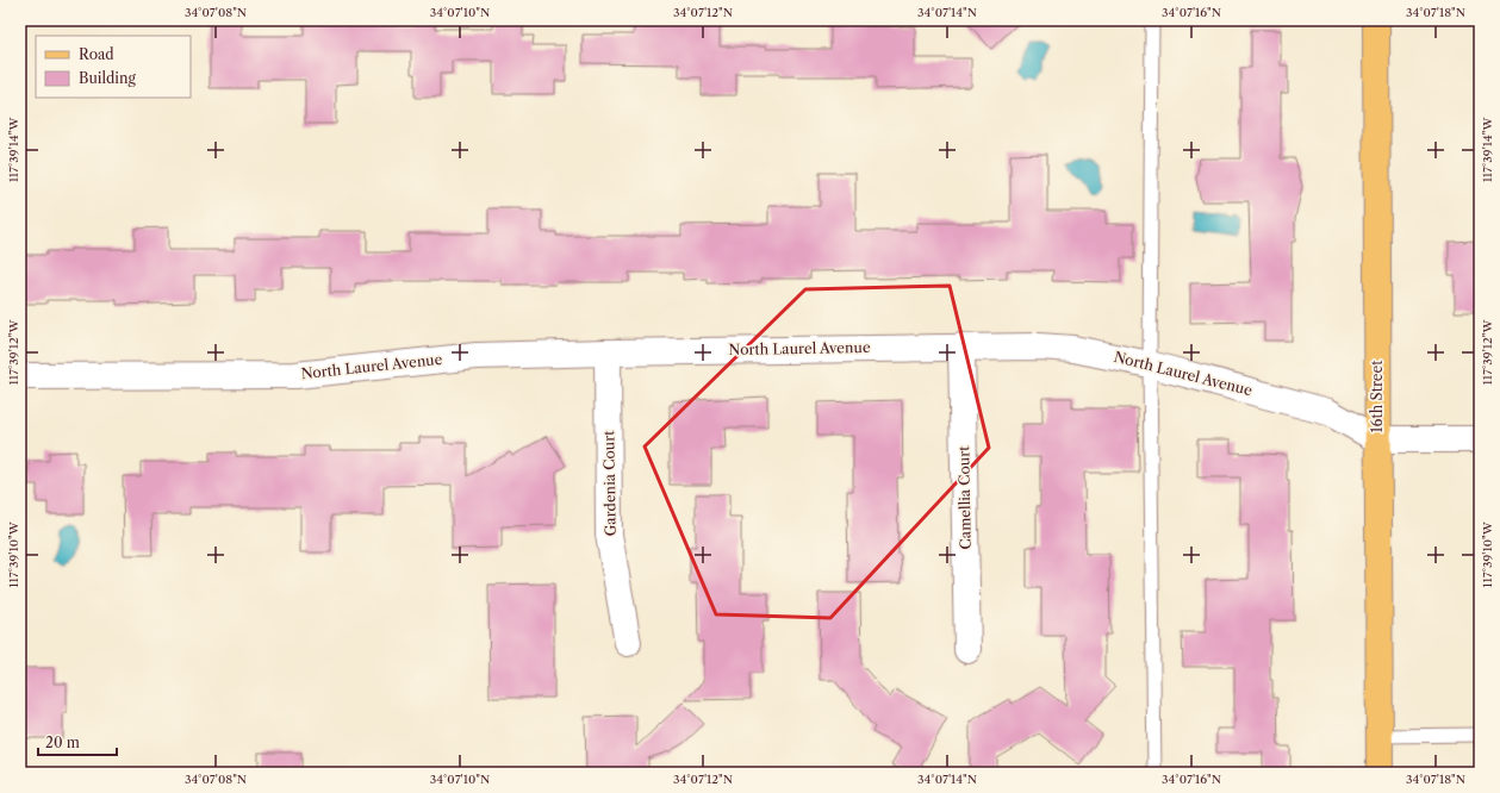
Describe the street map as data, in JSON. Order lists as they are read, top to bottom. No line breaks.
{"streets":{"main road":["16th Street"],"street":["North Laurel Avenue","Gardenia Court","Camellia Court"]},"crossings":[["North Laurel Avenue","16th Street"],["North Laurel Avenue","Gardenia Court"],["North Laurel Avenue","Camellia Court"]],"legend":["Road","Building"],"scale_bar":"20 m","coordinates":["34°07'08\"N","34°07'10\"N","34°07'12\"N","34°07'14\"N","34°07'16\"N","34°07'18\"N","117°39'14\"W","117°39'12\"W","117°39'10\"W"]}
